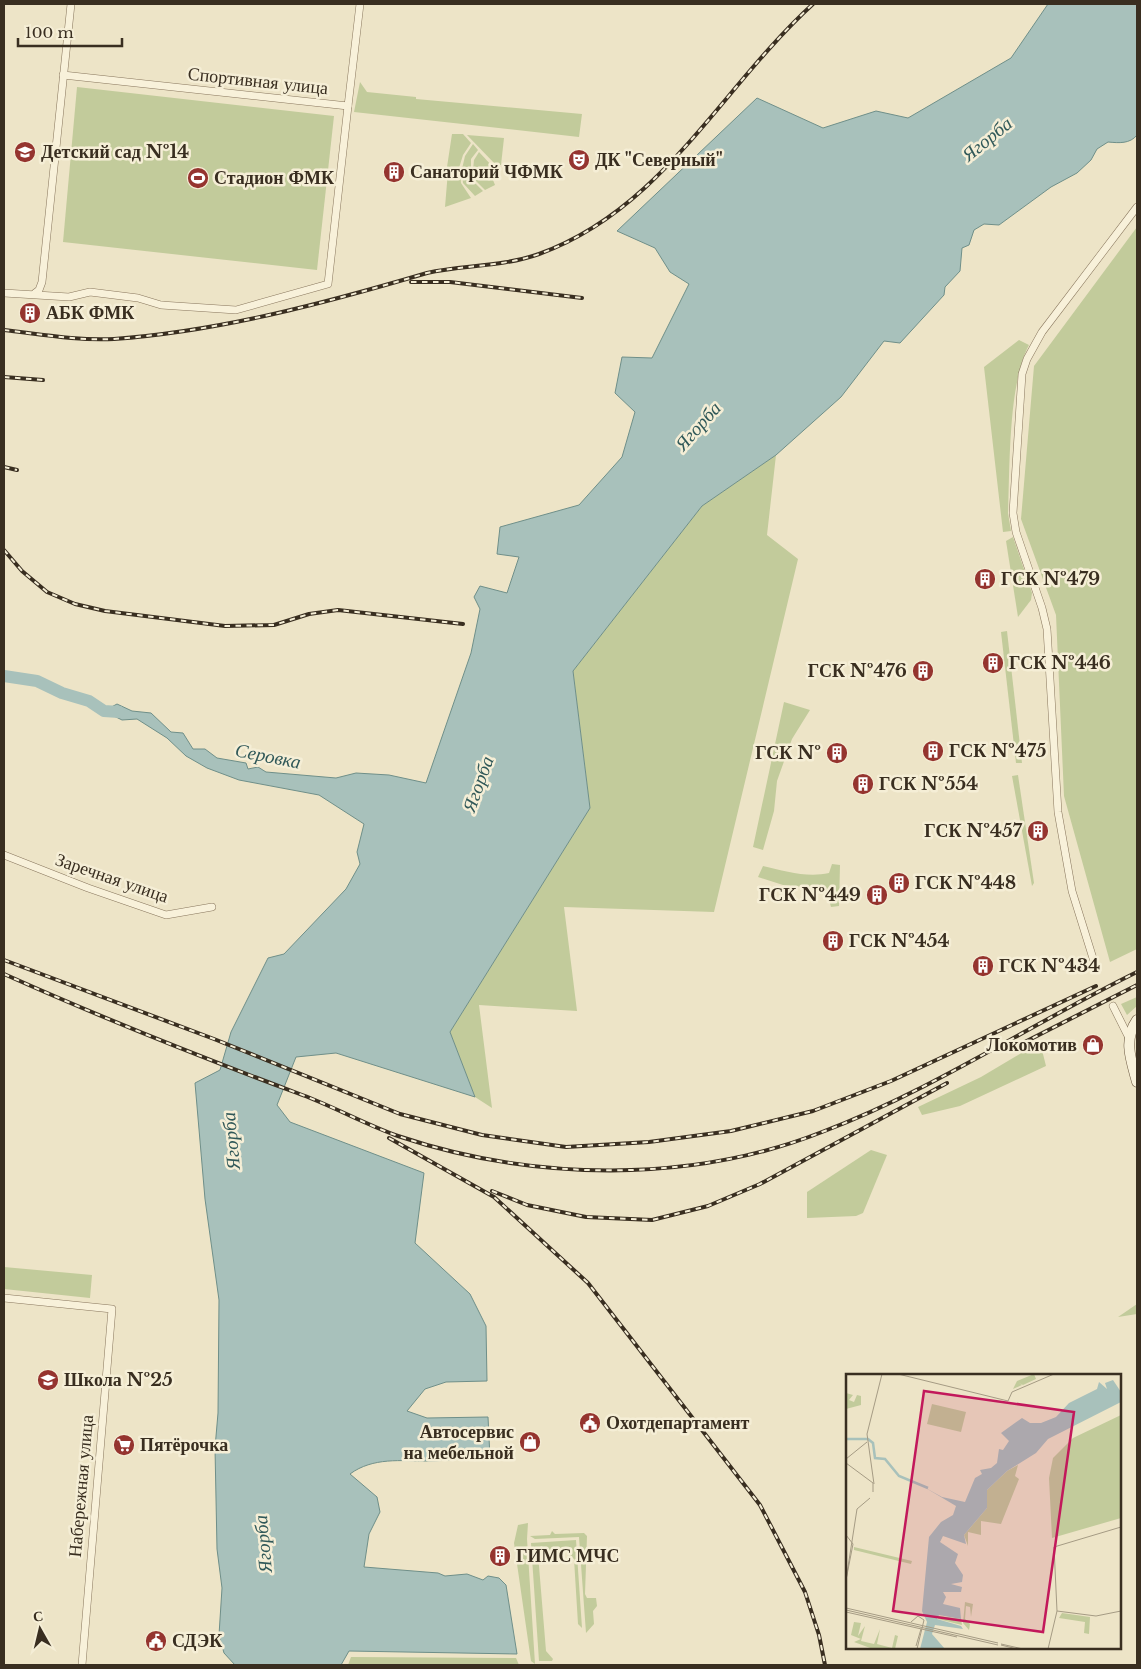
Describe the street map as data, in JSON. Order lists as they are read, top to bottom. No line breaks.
{"streets":{"street":["Спортивная улица","Заречная улица","Набережная улица"]},"water":["Ягорба","Серовка"],"places":{"school or university":["Детский сад №14","Школа №25"],"theatre":["ДК \"Северный\""],"building":["Санаторий ЧФМК","АБК ФМК","ГСК №479","ГСК №446","ГСК №476","ГСК №475","ГСК №","ГСК №554","ГСК №457","ГСК №448","ГСК №449","ГСК №454","ГСК №434","ГИМС МЧС"],"sports":["Стадион ФМК"],"shop":["Локомотив","Автосервис на мебельной"],"public building":["Охотдепартамент","СДЭК"],"supermarket":["Пятёрочка"]},"scale_bar":"100 m","north":"top"}
